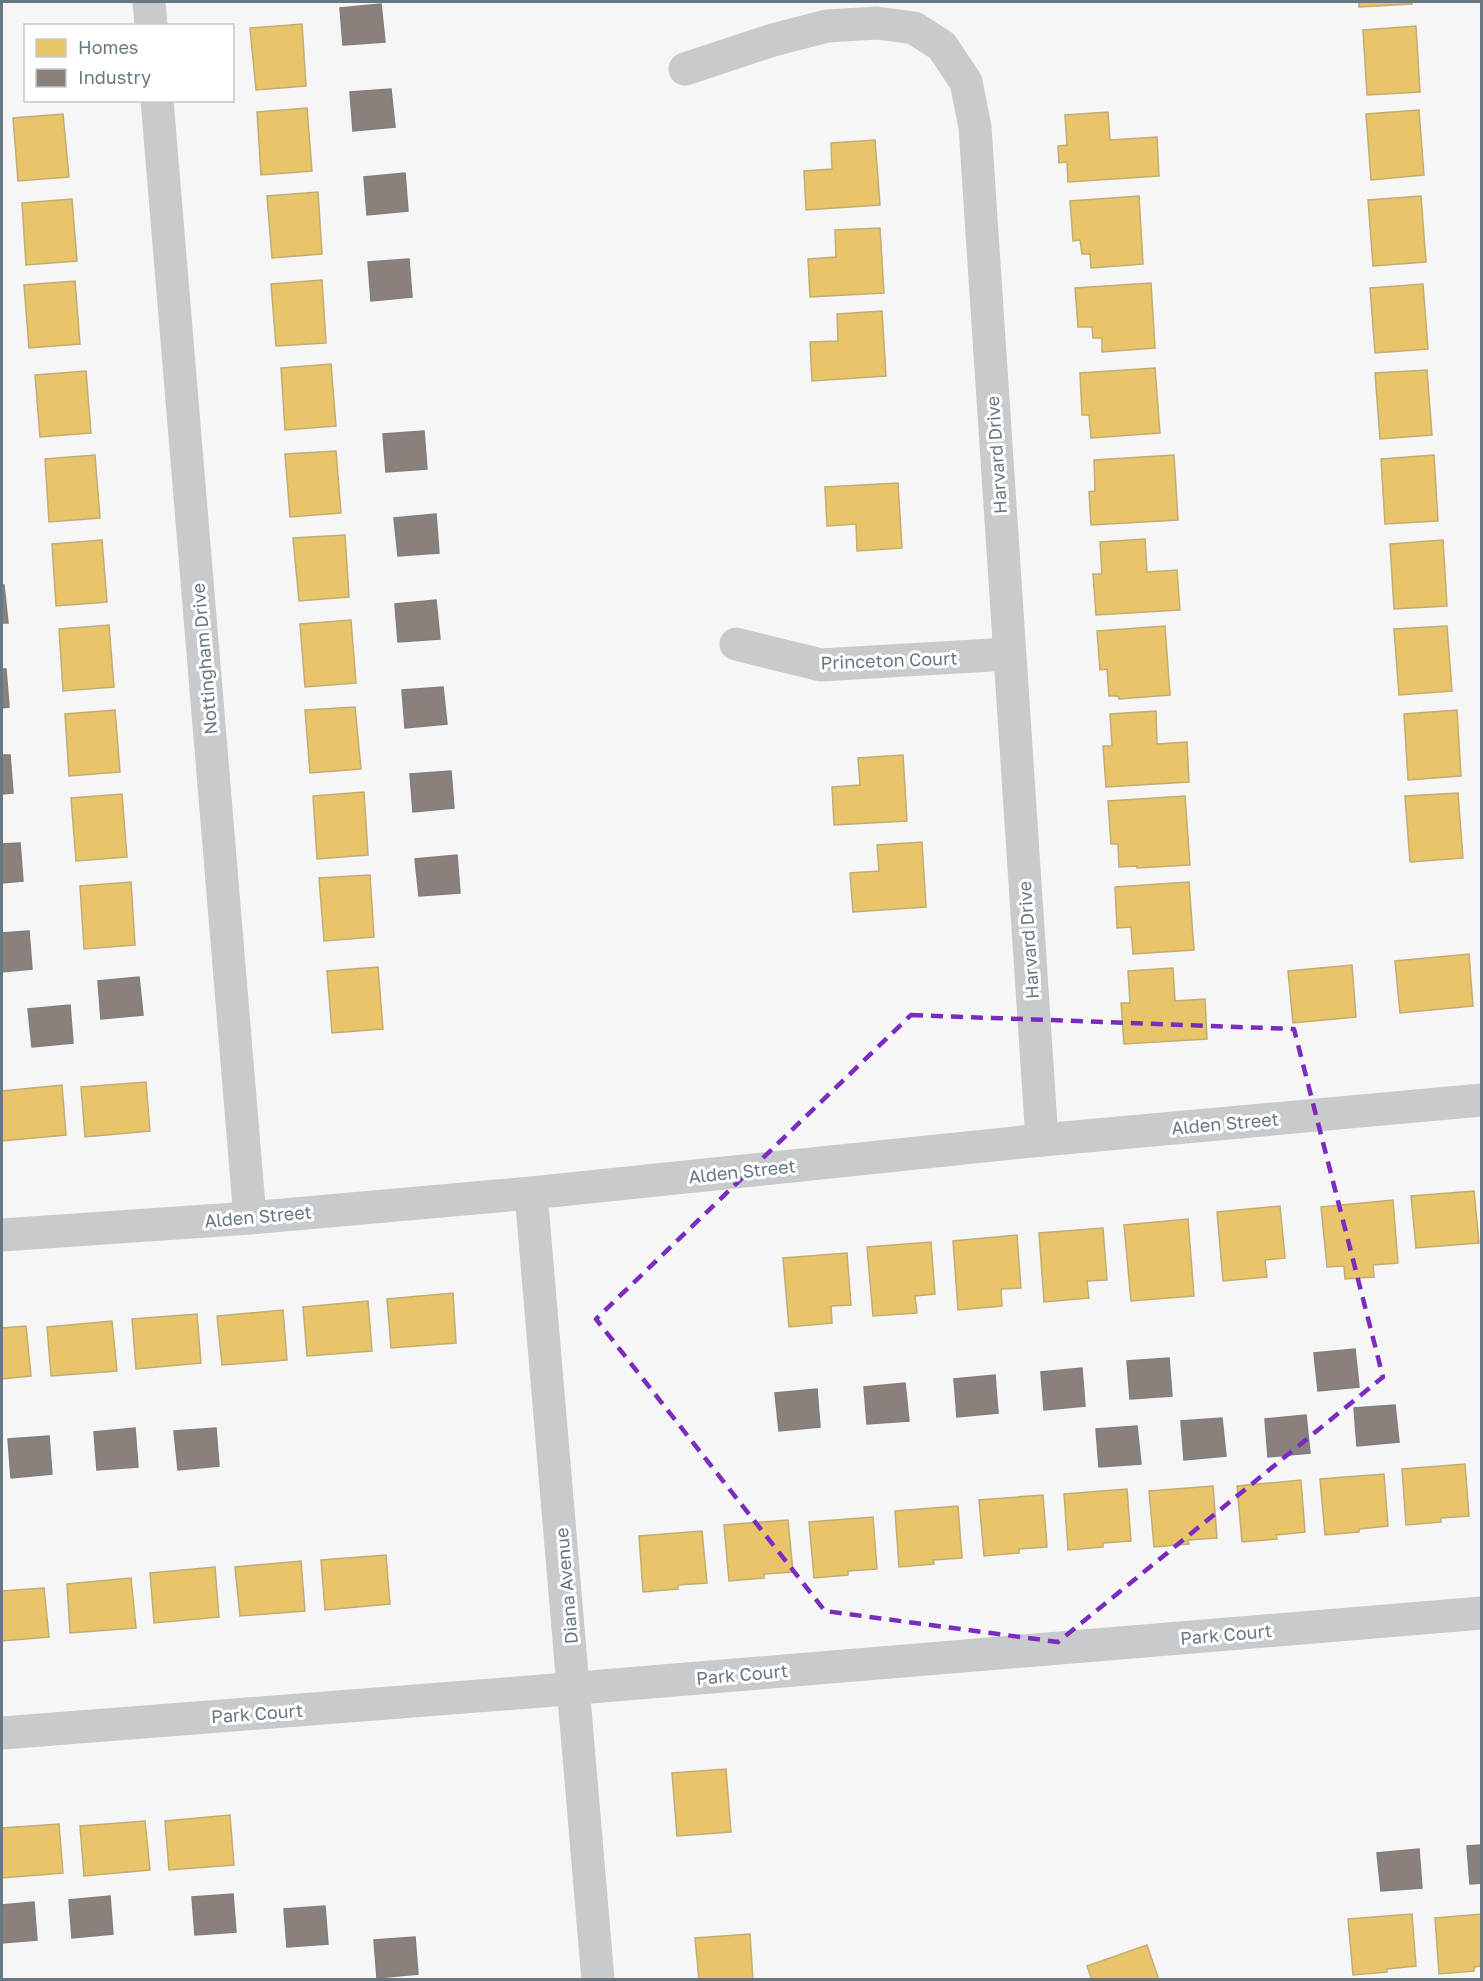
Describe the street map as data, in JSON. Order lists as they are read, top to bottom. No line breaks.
{"streets":{"street":["Harvard Drive","Nottingham Drive","Princeton Court","Alden Street","Diana Avenue","Park Court"]},"crossings":[["Harvard Drive","Princeton Court"],["Harvard Drive","Alden Street"],["Nottingham Drive","Alden Street"],["Alden Street","Diana Avenue"],["Diana Avenue","Park Court"]],"legend":["Homes","Industry"]}
